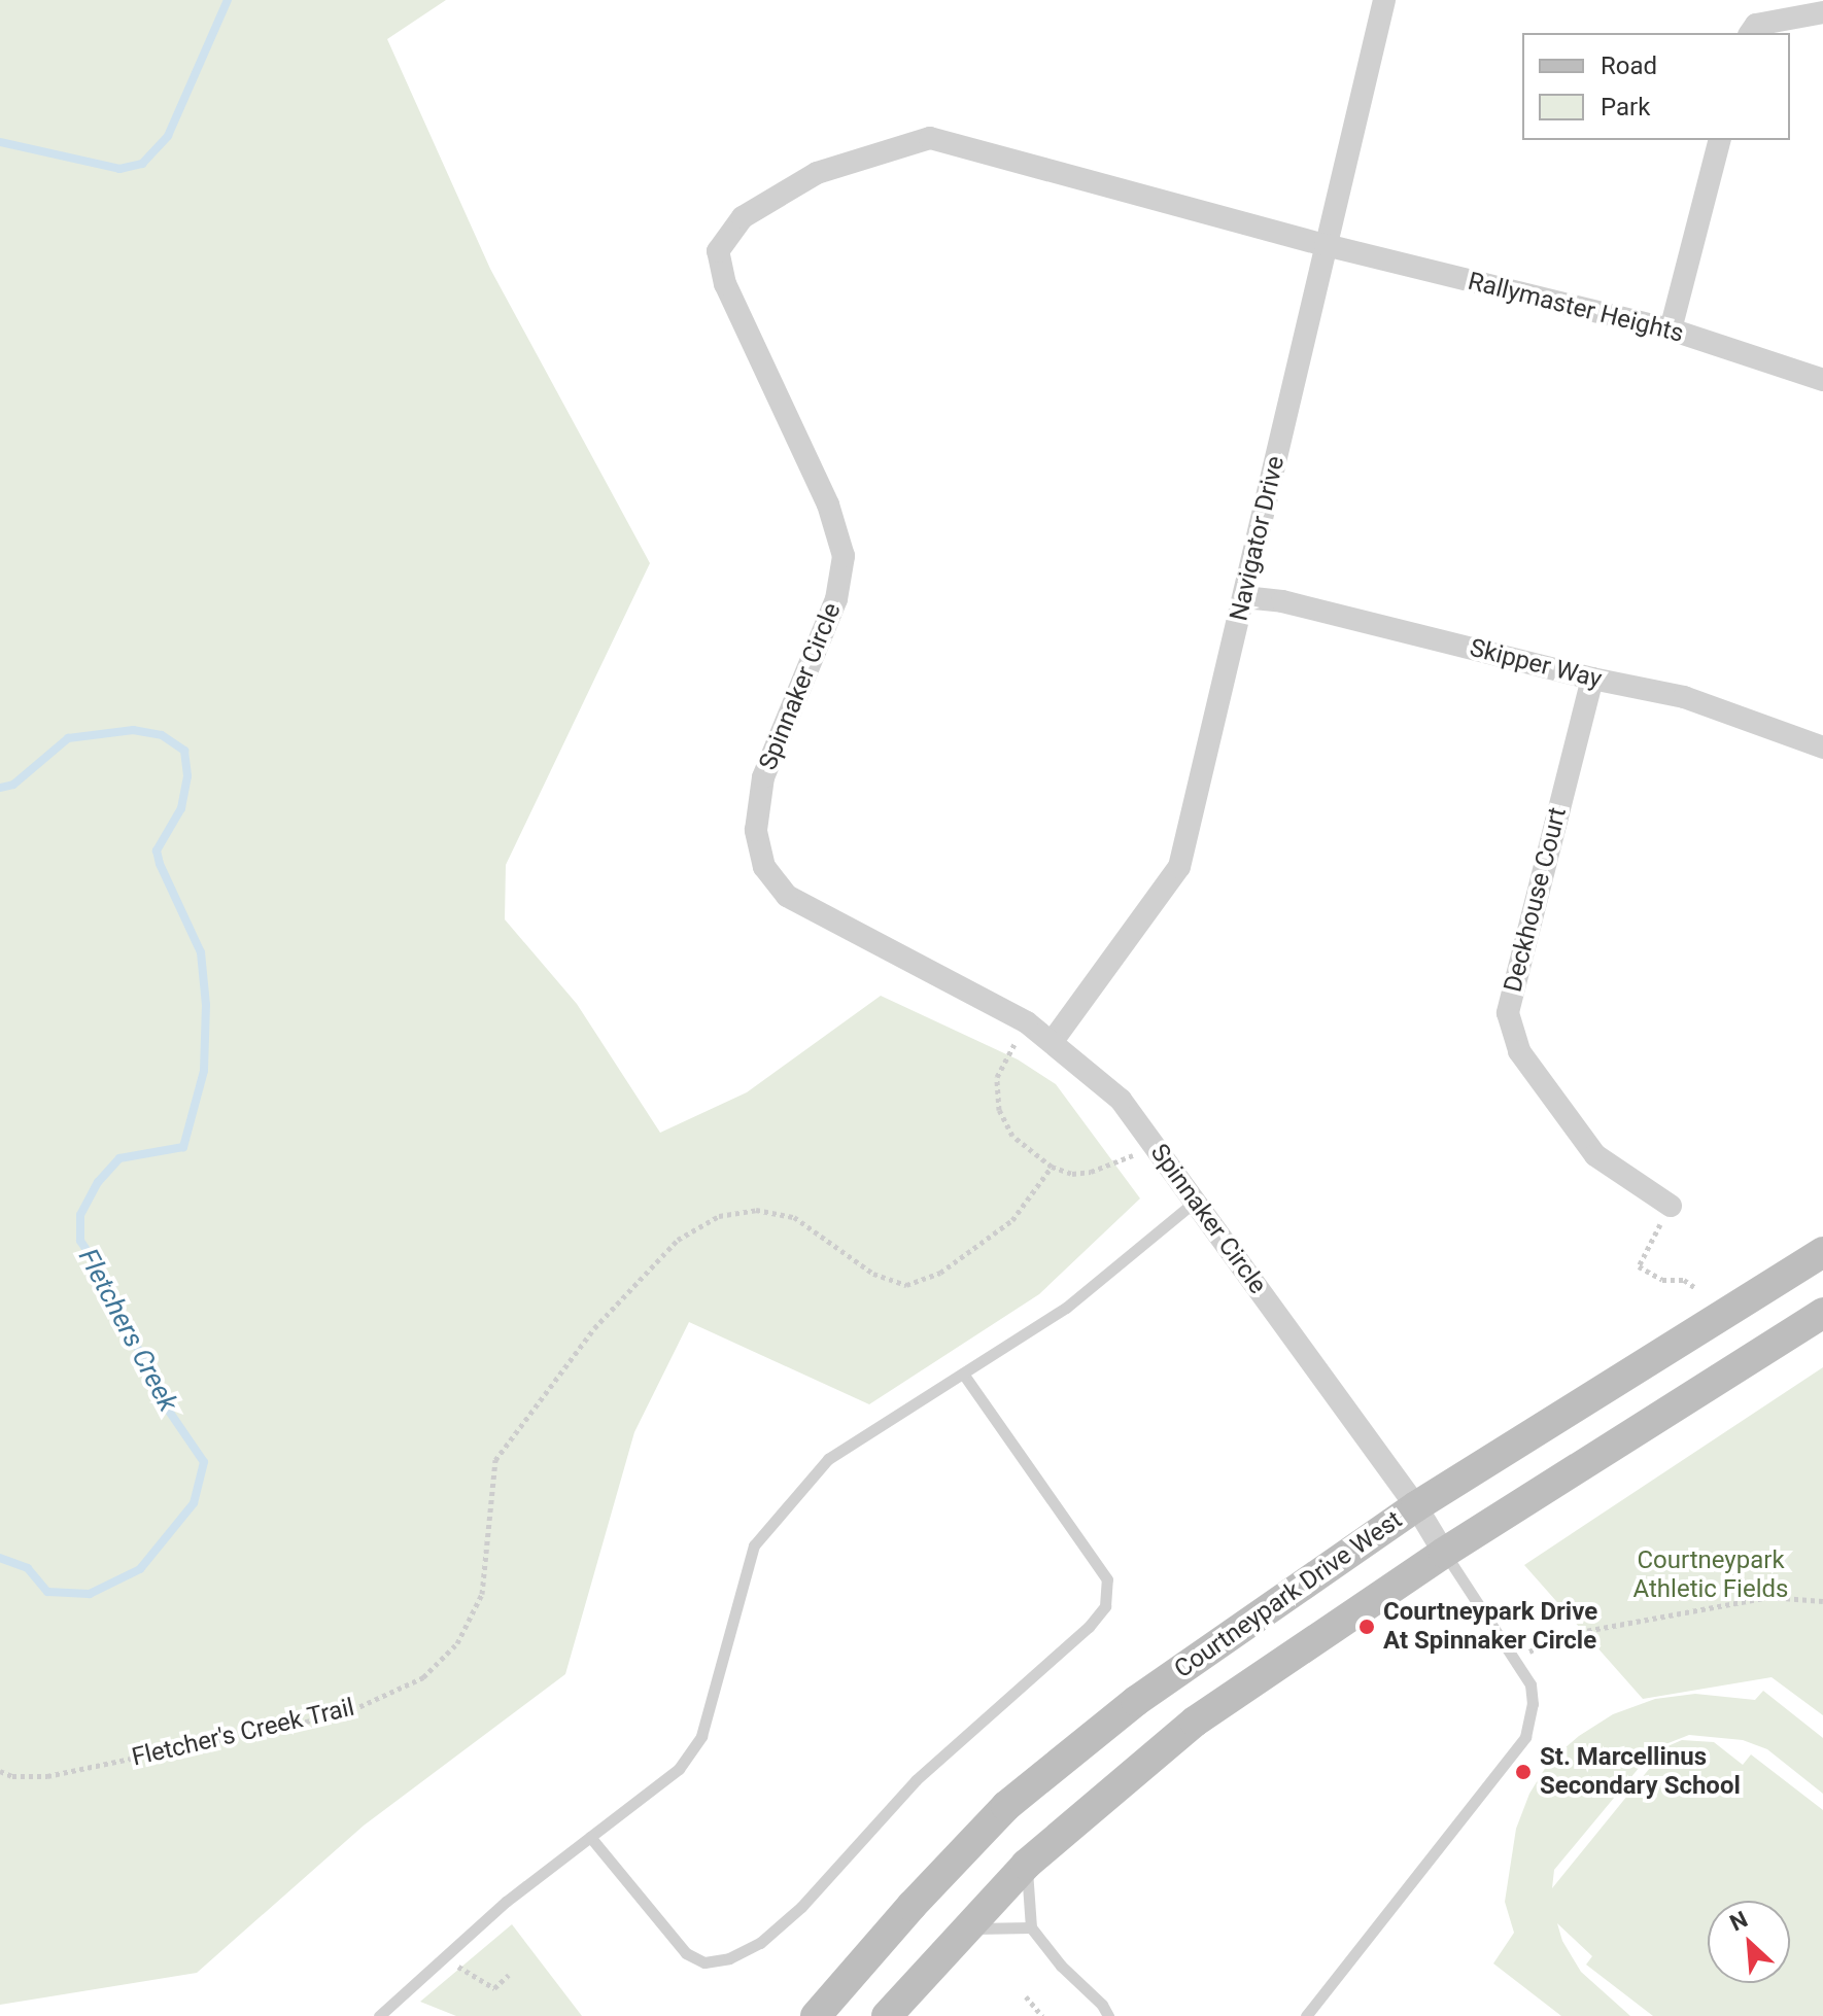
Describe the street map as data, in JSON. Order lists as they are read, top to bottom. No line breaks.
{"streets":{"main road":["Courtneypark Drive West"],"street":["Rallymaster Heights","Navigator Drive","Skipper Way","Spinnaker Circle","Deckhouse Court"],"path":["Fletcher's Creek Trail"]},"crossings":[["Rallymaster Heights","Navigator Drive"],["Rallymaster Heights","Spinnaker Circle"],["Navigator Drive","Skipper Way"],["Navigator Drive","Spinnaker Circle"],["Skipper Way","Deckhouse Court"],["Spinnaker Circle","Courtneypark Drive West"]],"water":["Fletchers Creek"],"parks":["Courtneypark Athletic Fields"],"places":["Courtneypark Drive At Spinnaker Circle","St. Marcellinus Secondary School"],"legend":["Road","Park"],"north":"top left"}
